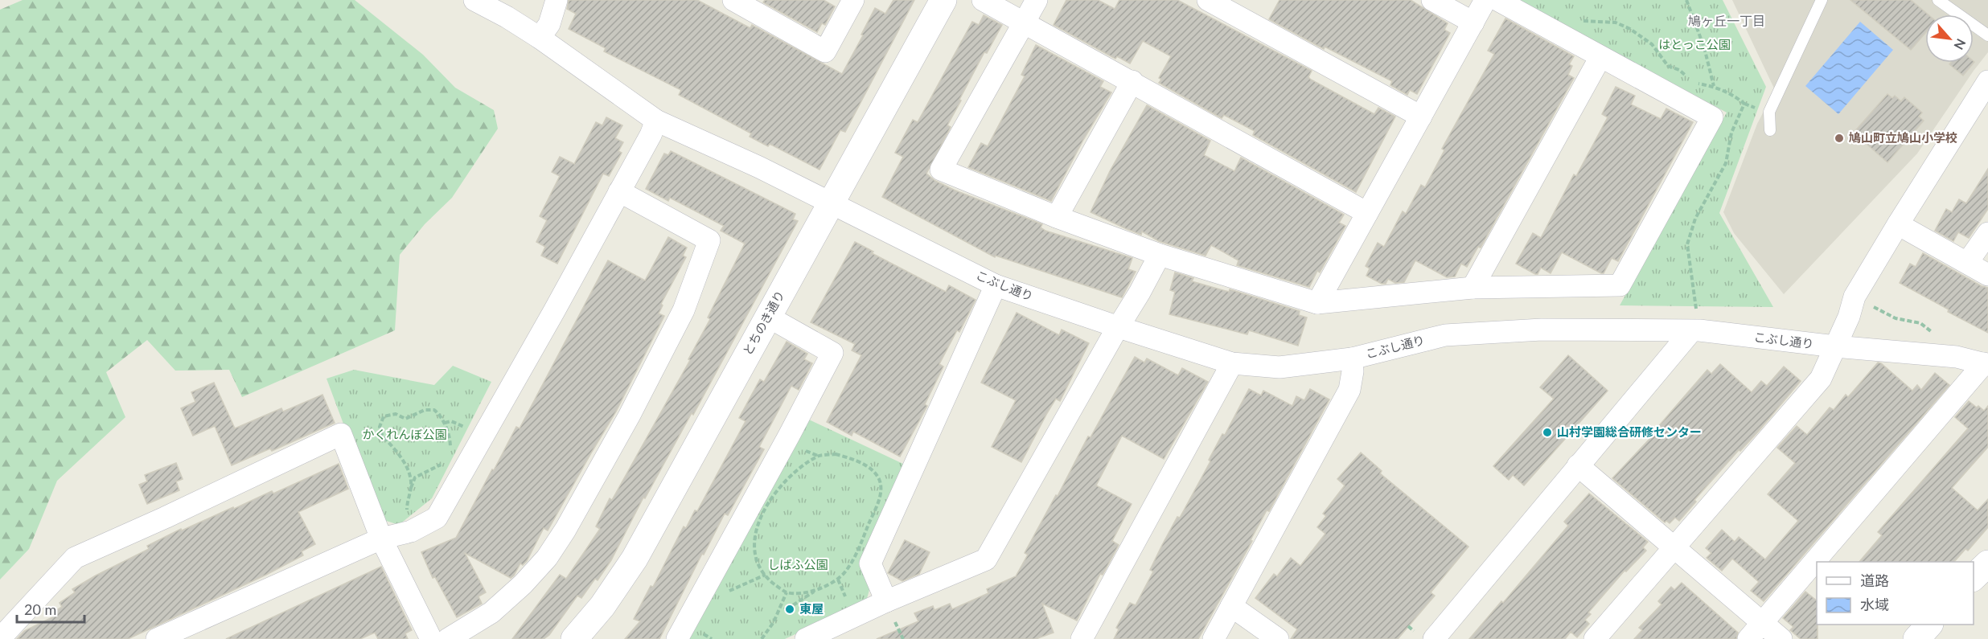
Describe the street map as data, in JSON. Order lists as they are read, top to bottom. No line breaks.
{"streets":{"street":["こぶし通り","とちのき通り"]},"crossings":[["こぶし通り","とちのき通り"]],"districts":["鳩ヶ丘一丁目"],"parks":["はとっこ公園","かくれんぼ公園","しばふ公園"],"places":["鳩山町立鳩山小学校","山村学園総合研修センター","東屋"],"legend":["道路","水域"],"scale_bar":"20 m","north":"bottom right"}
